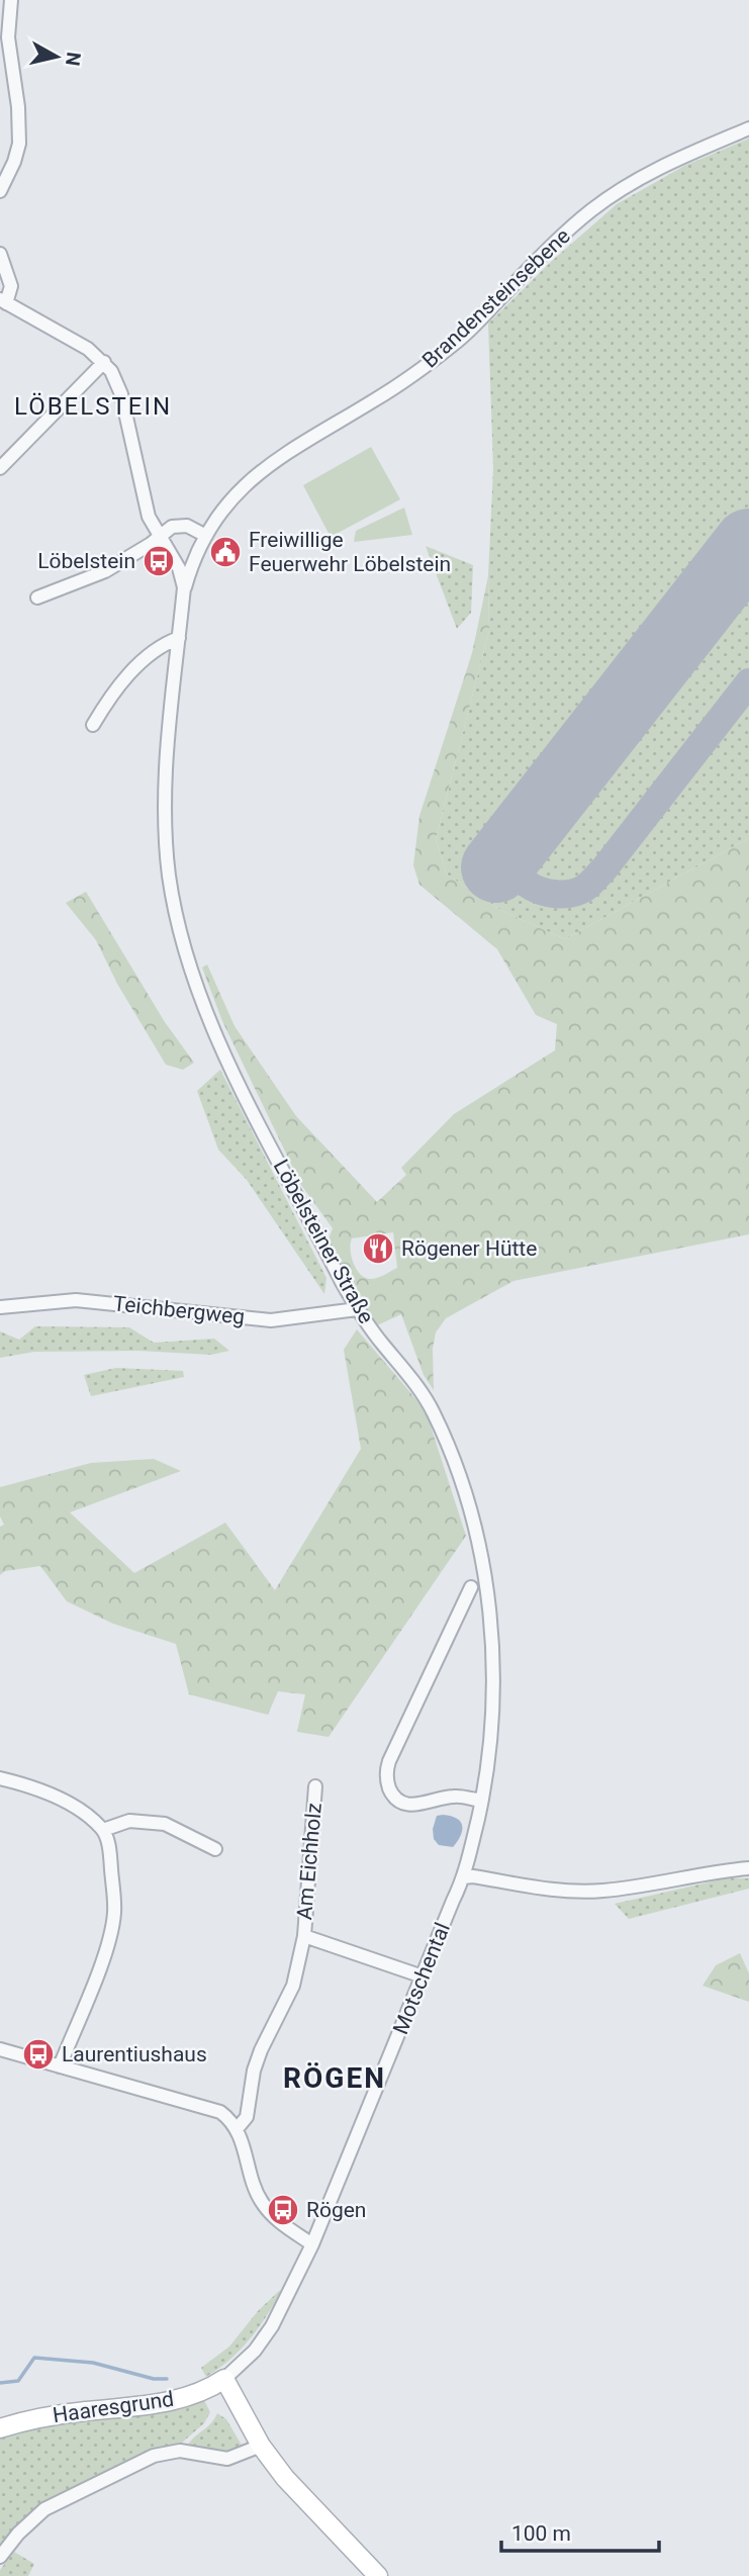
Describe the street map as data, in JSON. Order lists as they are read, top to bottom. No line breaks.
{"streets":{"street":["Brandensteinsebene","Löbelsteiner Straße","Teichbergweg","Am Eichholz","Motschental","Haaresgrund"]},"crossings":[["Brandensteinsebene","Löbelsteiner Straße"],["Löbelsteiner Straße","Teichbergweg"],["Löbelsteiner Straße","Motschental"],["Am Eichholz","Motschental"],["Motschental","Haaresgrund"]],"districts":["LÖBELSTEIN","RÖGEN"],"places":{"public building":["Freiwillige Feuerwehr Löbelstein"],"bus stop":["Löbelstein","Laurentiushaus","Rögen"],"restaurant":["Rögener Hütte"]},"scale_bar":"100 m","north":"right"}
